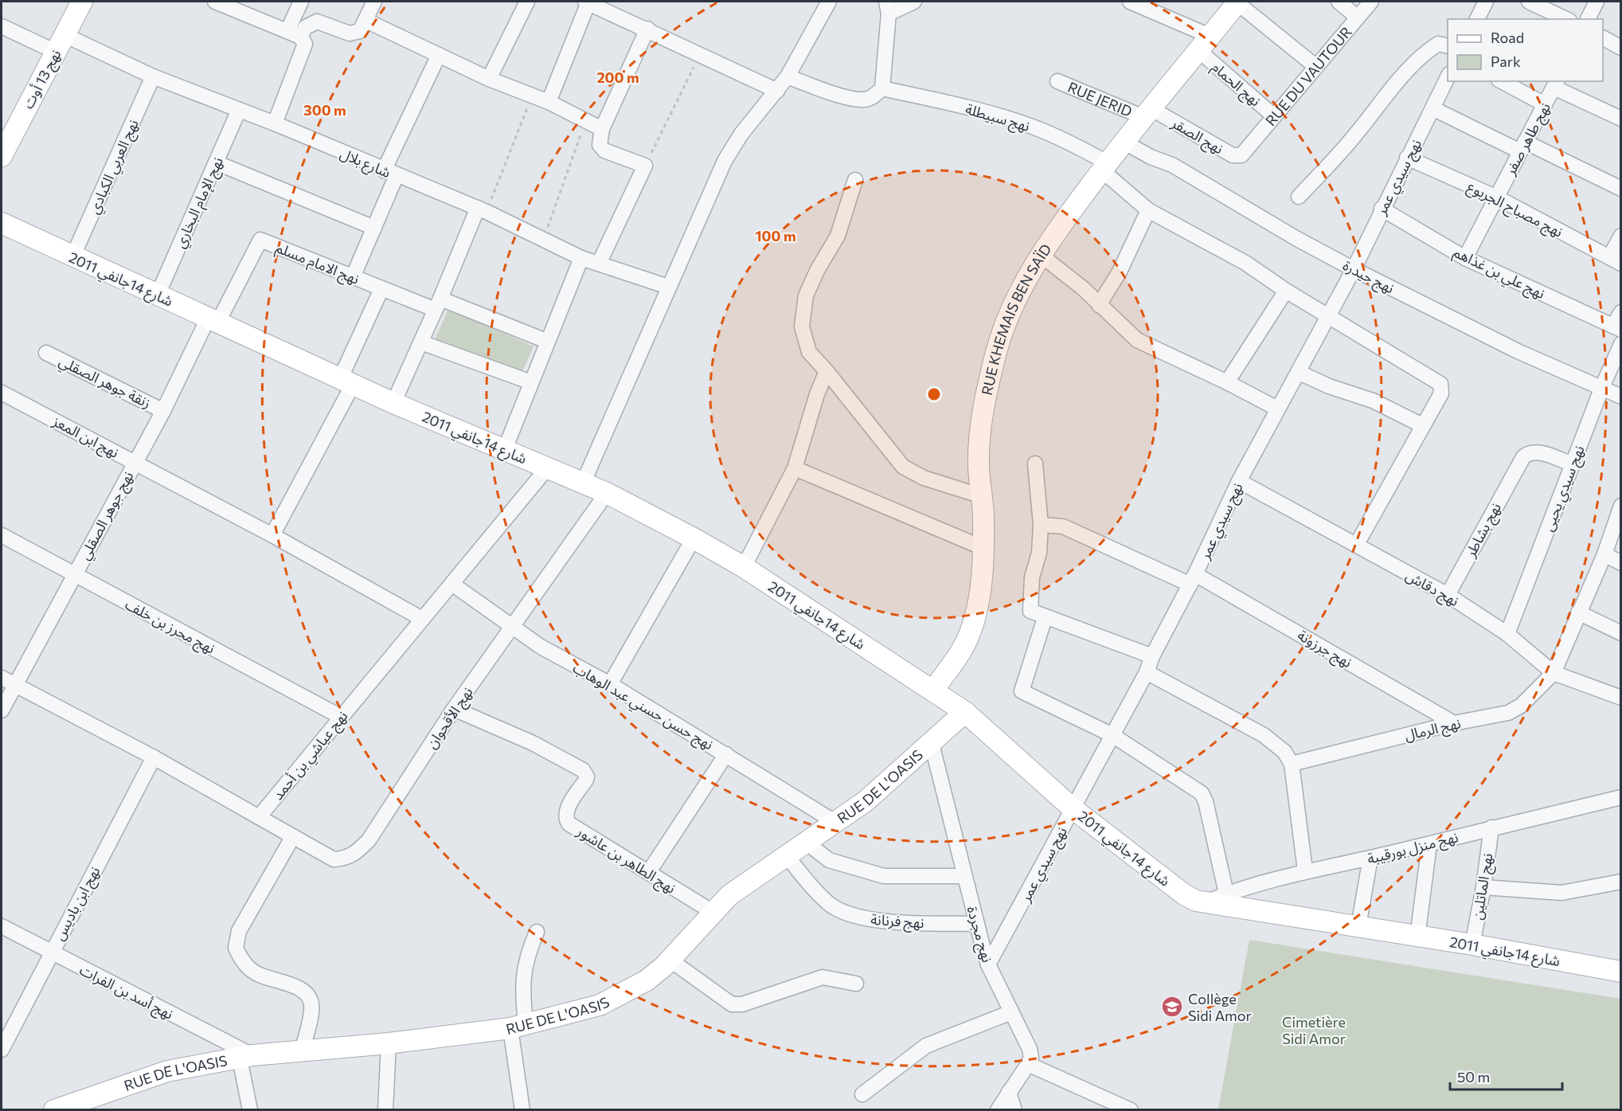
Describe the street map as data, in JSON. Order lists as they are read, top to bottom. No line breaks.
{"streets":{"street":["RUE DU VAUTOUR","نهج 13 أوت","نهج الحمام","RUE JERID","نهج سبيطلة","نهج الصقر","نهج طاهر صفر","شارع بلال","نهج العربي الكبادي","نهج سيدي عمر","نهج الإمام البخاري","نهج مصباح الجربوع","نهج الامام مسلم","نهج علي بن غذاهم","نهج حيدرة","شارع 14جانفي 2011","RUE KHEMAIS BEN SAÏD","زنقة جوهر الصقلي","نهج ابن المعز","نهج سيدي يحيى","نهج جوهر الصقلي","نهج بشاطر","نهج دقاش","نهج محرز بن خلف","نهج جرزونة","نهج حسن حسني عبد الوهاب","نهج الأقحوان","نهج الرمال","نهج عياشي بن أحمد","RUE DE L'OASIS","نهج منزل بورقيبة","نهج الطاهر بن عاشور","نهج الماتلين","نهج ابن باديس","نهج فرنانة","نهج مجردة","نهج أسد بن الفرات"]},"crossings":[["RUE DU VAUTOUR","نهج الحمام"],["RUE DU VAUTOUR","نهج الصقر"],["نهج 13 أوت","شارع بلال"],["نهج الحمام","RUE KHEMAIS BEN SAÏD"],["RUE JERID","نهج الصقر"],["RUE JERID","RUE KHEMAIS BEN SAÏD"],["نهج سبيطلة","نهج سيدي عمر"],["نهج سبيطلة","RUE KHEMAIS BEN SAÏD"],["نهج الصقر","RUE KHEMAIS BEN SAÏD"],["نهج طاهر صفر","نهج مصباح الجربوع"],["نهج طاهر صفر","نهج علي بن غذاهم"],["شارع بلال","نهج العربي الكبادي"],["شارع بلال","نهج الإمام البخاري"],["نهج العربي الكبادي","شارع 14جانفي 2011"],["نهج سيدي عمر","نهج مصباح الجربوع"],["نهج سيدي عمر","نهج علي بن غذاهم"],["نهج سيدي عمر","نهج حيدرة"],["نهج سيدي عمر","شارع 14جانفي 2011"],["نهج سيدي عمر","نهج دقاش"],["نهج سيدي عمر","نهج جرزونة"],["نهج سيدي عمر","نهج مجردة"],["نهج الإمام البخاري","شارع 14جانفي 2011"],["نهج الامام مسلم","شارع 14جانفي 2011"],["نهج الامام مسلم","نهج جوهر الصقلي"],["نهج حيدرة","RUE KHEMAIS BEN SAÏD"],["نهج حيدرة","نهج سيدي يحيى"],["شارع 14جانفي 2011","RUE KHEMAIS BEN SAÏD"],["شارع 14جانفي 2011","نهج جوهر الصقلي"],["شارع 14جانفي 2011","نهج الأقحوان"],["شارع 14جانفي 2011","نهج عياشي بن أحمد"],["شارع 14جانفي 2011","RUE DE L'OASIS"],["شارع 14جانفي 2011","نهج منزل بورقيبة"],["شارع 14جانفي 2011","نهج الماتلين"],["زنقة جوهر الصقلي","نهج جوهر الصقلي"],["نهج ابن المعز","نهج جوهر الصقلي"],["نهج ابن المعز","نهج عياشي بن أحمد"],["نهج سيدي يحيى","نهج بشاطر"],["نهج سيدي يحيى","نهج دقاش"],["نهج جوهر الصقلي","نهج محرز بن خلف"],["نهج بشاطر","نهج دقاش"],["نهج دقاش","نهج الرمال"],["نهج محرز بن خلف","نهج عياشي بن أحمد"],["نهج جرزونة","نهج الرمال"],["نهج حسن حسني عبد الوهاب","نهج الأقحوان"],["نهج حسن حسني عبد الوهاب","نهج عياشي بن أحمد"],["نهج حسن حسني عبد الوهاب","RUE DE L'OASIS"],["نهج الأقحوان","نهج عياشي بن أحمد"],["نهج الأقحوان","نهج الطاهر بن عاشور"],["RUE DE L'OASIS","نهج الطاهر بن عاشور"],["RUE DE L'OASIS","نهج فرنانة"],["RUE DE L'OASIS","نهج مجردة"],["RUE DE L'OASIS","نهج أسد بن الفرات"],["نهج منزل بورقيبة","نهج الماتلين"],["نهج ابن باديس","نهج أسد بن الفرات"],["نهج فرنانة","نهج مجردة"]],"parks":["Cimetière Sidi Amor"],"places":{"school or university":["Collège Sidi Amor"]},"legend":["Road","Park"],"scale_bar":"50 m","rings":["200 m","300 m","100 m"]}
